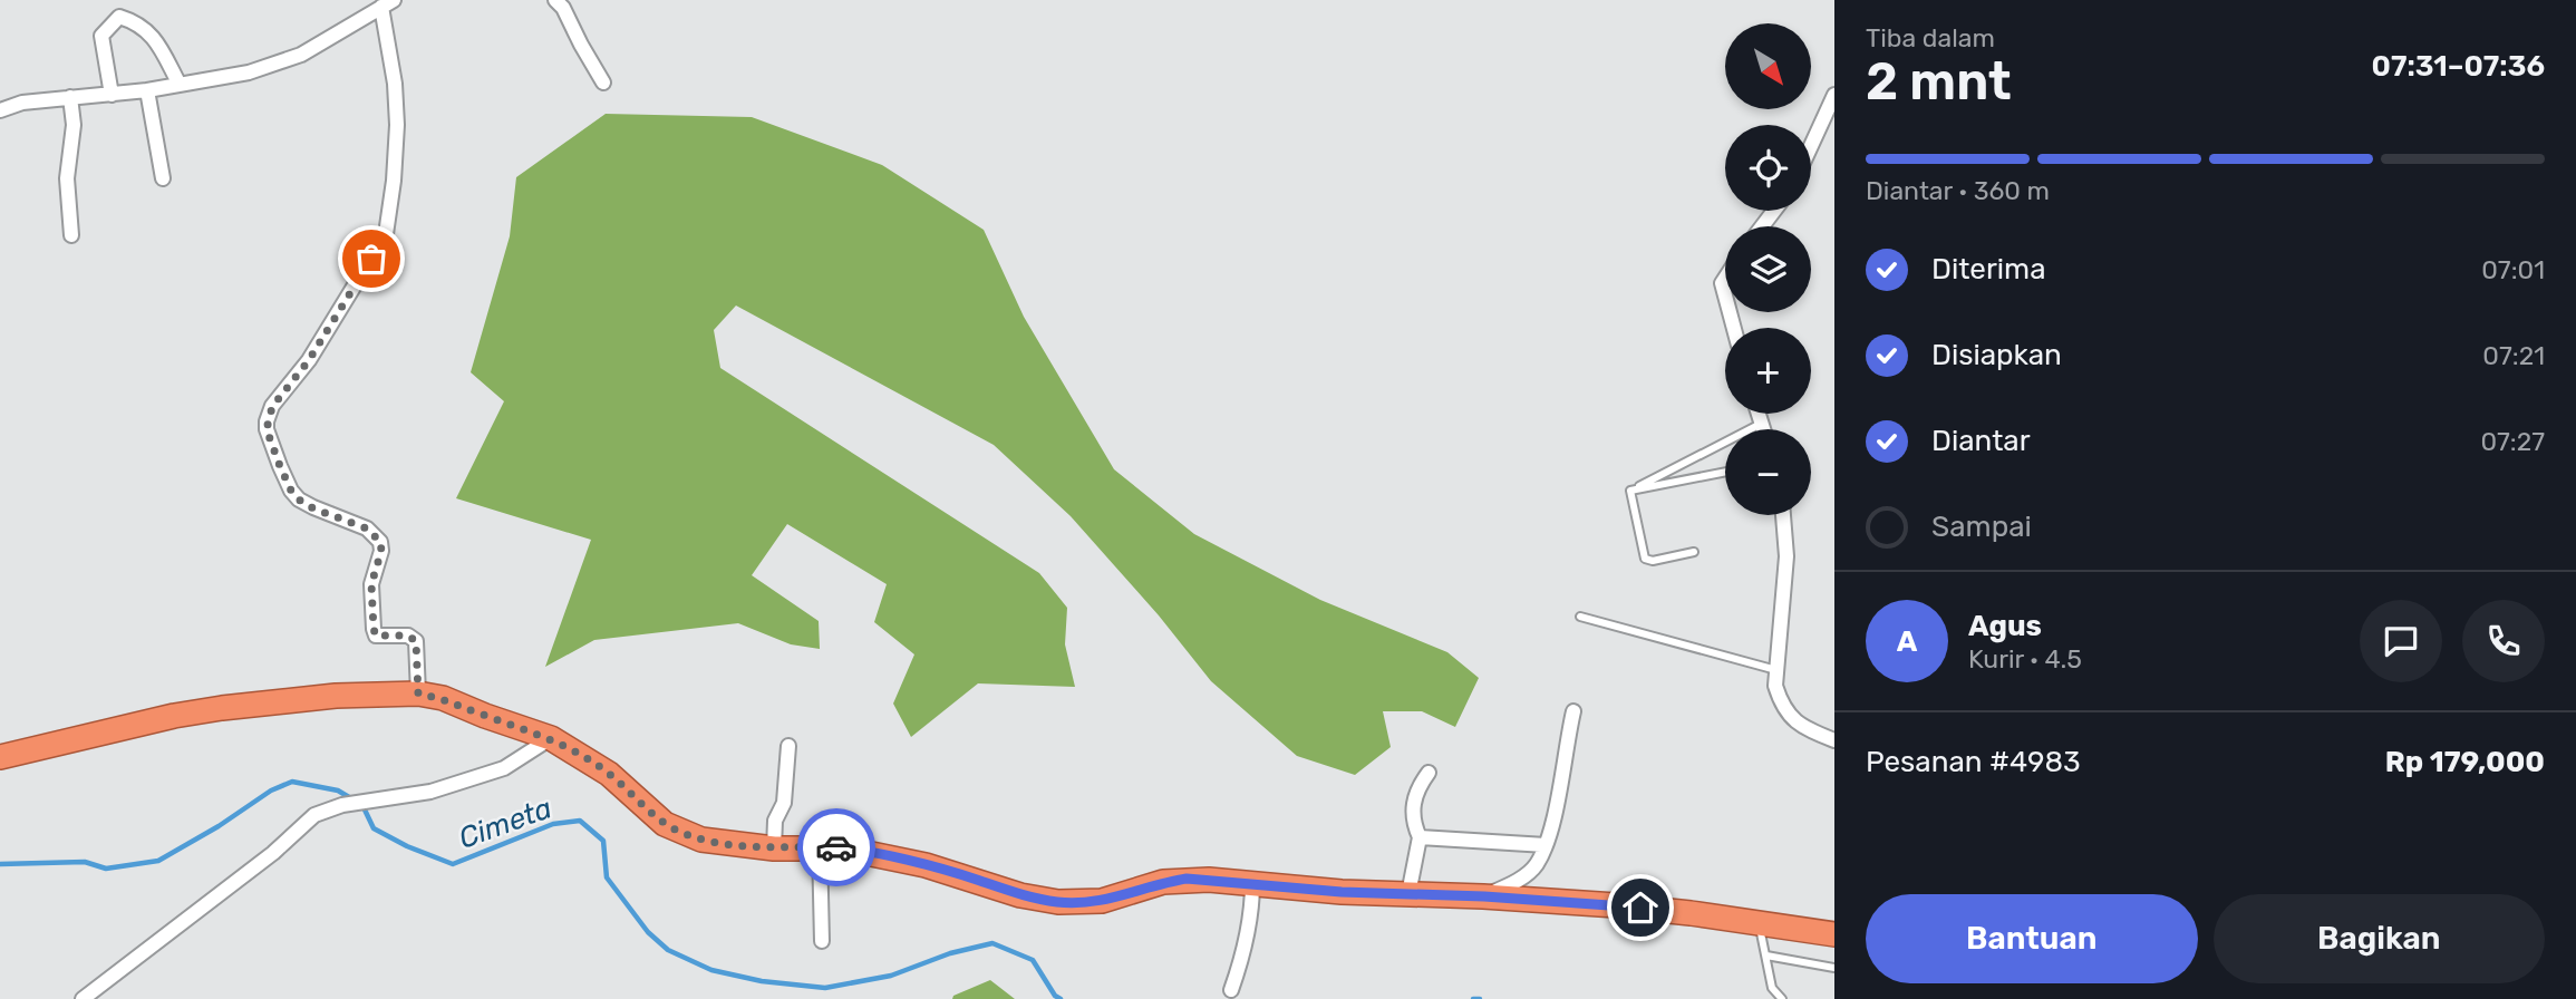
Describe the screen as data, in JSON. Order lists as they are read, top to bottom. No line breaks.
{"water":["Cimeta"],"north":"bottom right","page":{"heading":["2 mnt","Tiba dalam","07:31–07:36"],"panel":["Agus","Kurir · 4.5","Pesanan #4983","Rp 179,000"],"map_buttons":["+","−"],"bar":"Diantar · 360 m","list":[["Diterima","07:01"],["Disiapkan","07:21"],["Diantar","07:27"],"Sampai"],"round":"A","buttons":["Bantuan","Bagikan"]}}
